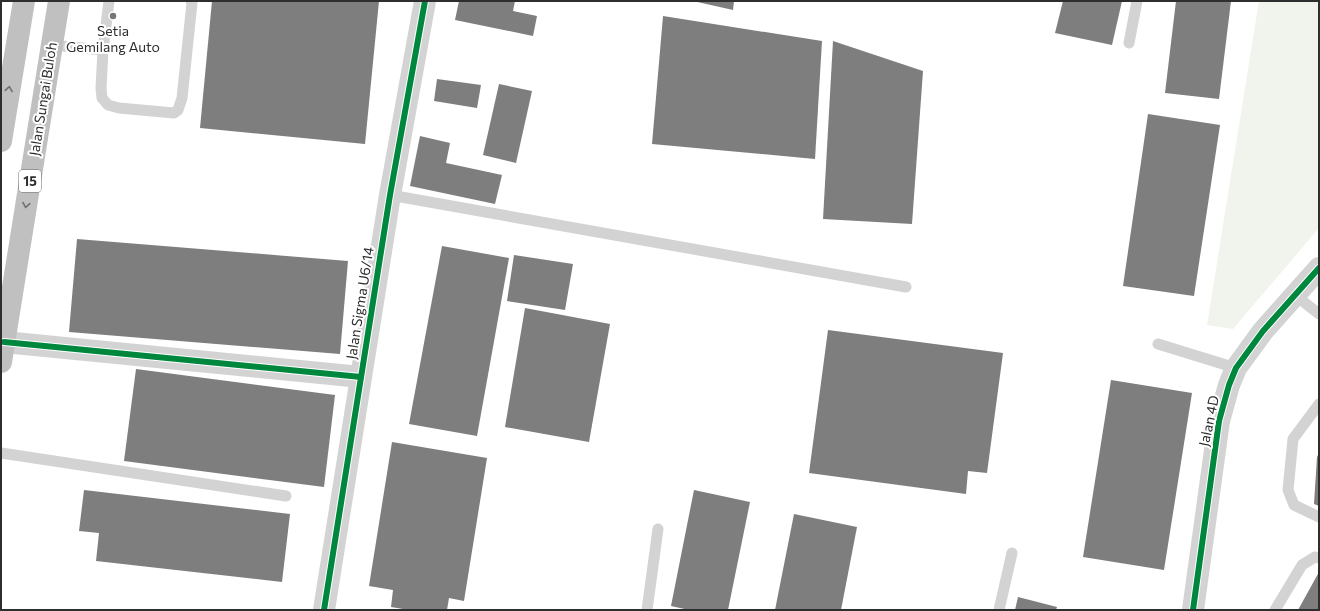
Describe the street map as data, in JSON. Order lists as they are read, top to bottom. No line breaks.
{"streets":{"highway":["Jalan Sungai Buloh","15"],"street":["Jalan Sigma U6/14","Jalan 4D"]},"places":["Setia Gemilang Auto"]}
